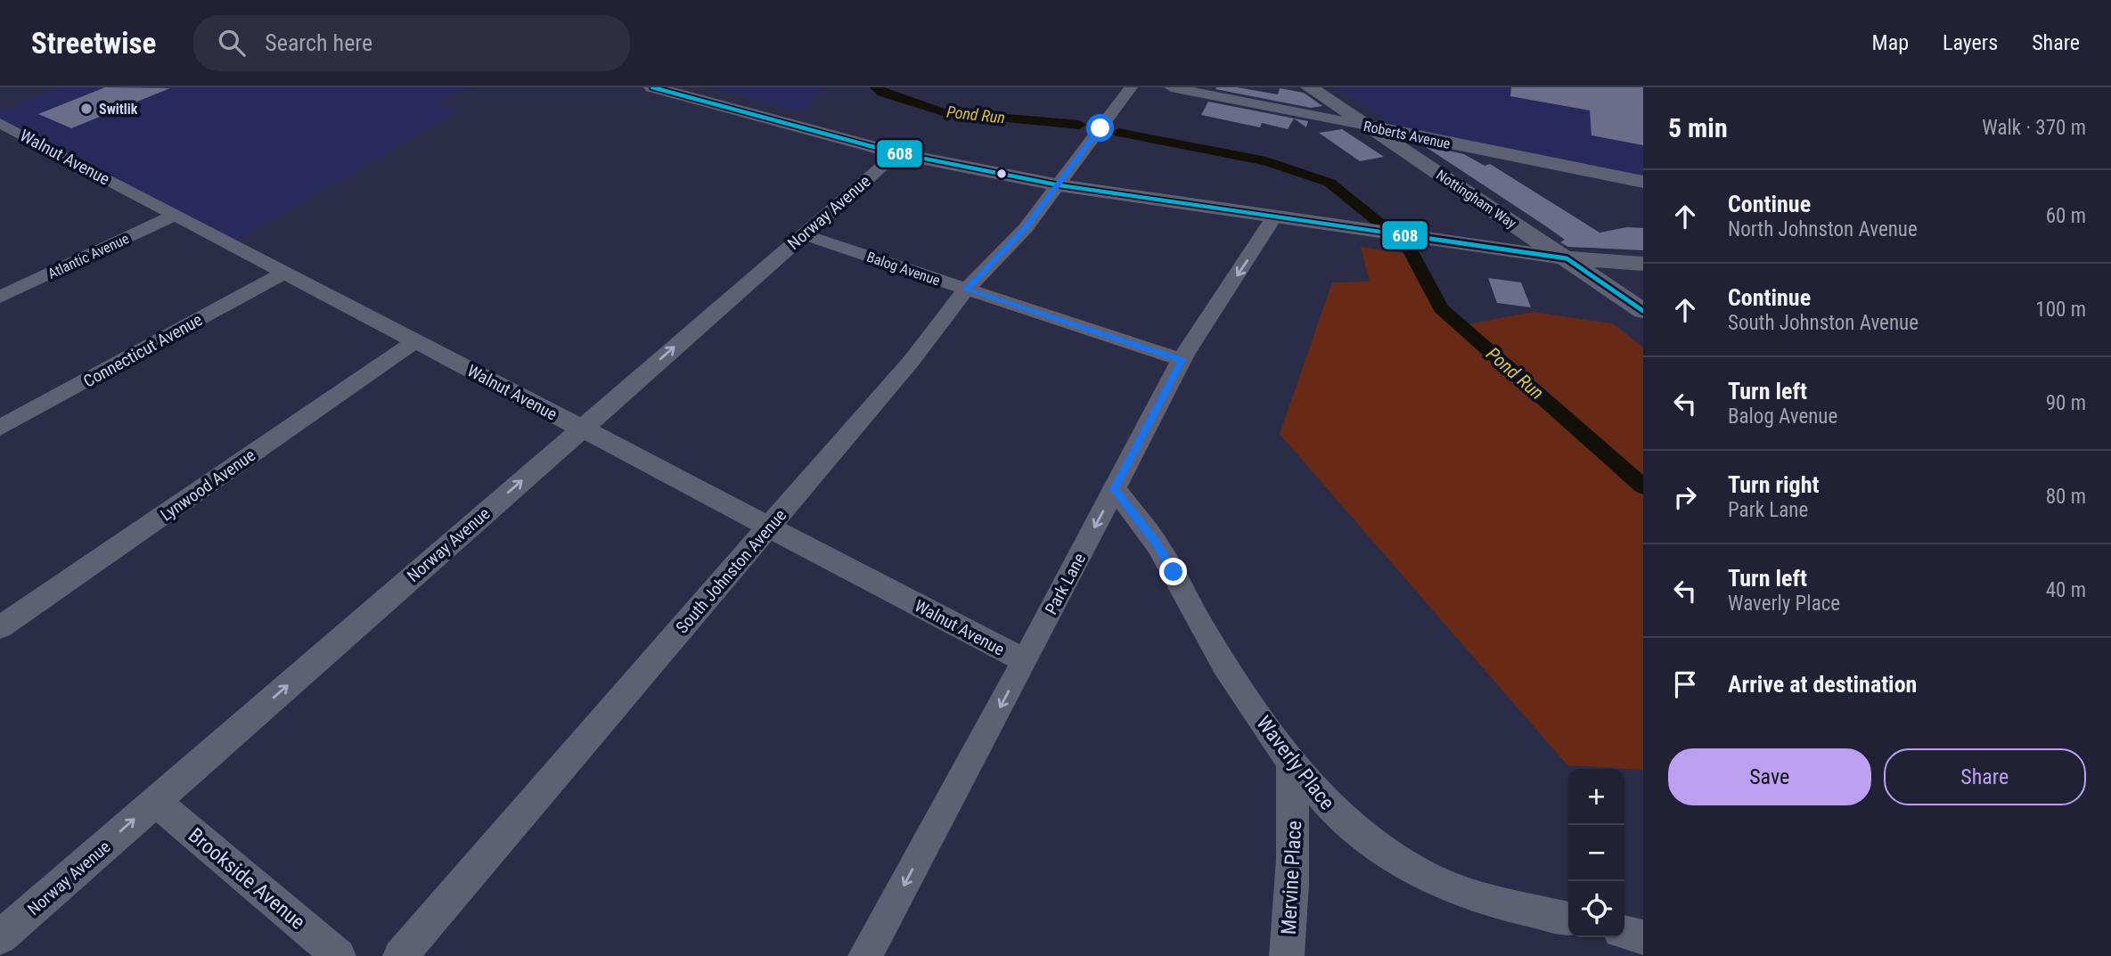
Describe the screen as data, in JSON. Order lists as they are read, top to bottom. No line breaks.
{"streets":{"street":["Roberts Avenue","Walnut Avenue","Nottingham Way","Norway Avenue","Atlantic Avenue","Balog Avenue","Connecticut Avenue","Lynwood Avenue","South Johnston Avenue","Park Lane","Waverly Place","Mervine Place","Brookside Avenue"]},"crossings":[["Roberts Avenue","Nottingham Way"],["Walnut Avenue","Norway Avenue"],["Walnut Avenue","Atlantic Avenue"],["Walnut Avenue","Connecticut Avenue"],["Walnut Avenue","Lynwood Avenue"],["Walnut Avenue","South Johnston Avenue"],["Walnut Avenue","Park Lane"],["Norway Avenue","Balog Avenue"],["Norway Avenue","Brookside Avenue"],["Balog Avenue","South Johnston Avenue"],["Balog Avenue","Park Lane"],["Park Lane","Waverly Place"],["Waverly Place","Mervine Place"]],"one_way":["Norway Avenue","Park Lane"],"water":["Pond Run"],"places":["Switlik"],"lines":["transit line 608"],"page":{"header":"Streetwise","search":"Search here","nav":["Map","Layers","Share"],"heading":["5 min","Walk · 370 m"],"list":[["Continue","North Johnston Avenue","60 m"],["Continue","South Johnston Avenue","100 m"],["Turn left","Balog Avenue","90 m"],["Turn right","Park Lane","80 m"],["Turn left","Waverly Place","40 m"],"Arrive at destination"],"buttons":["Save","Share"],"map_buttons":["+","−"]}}
